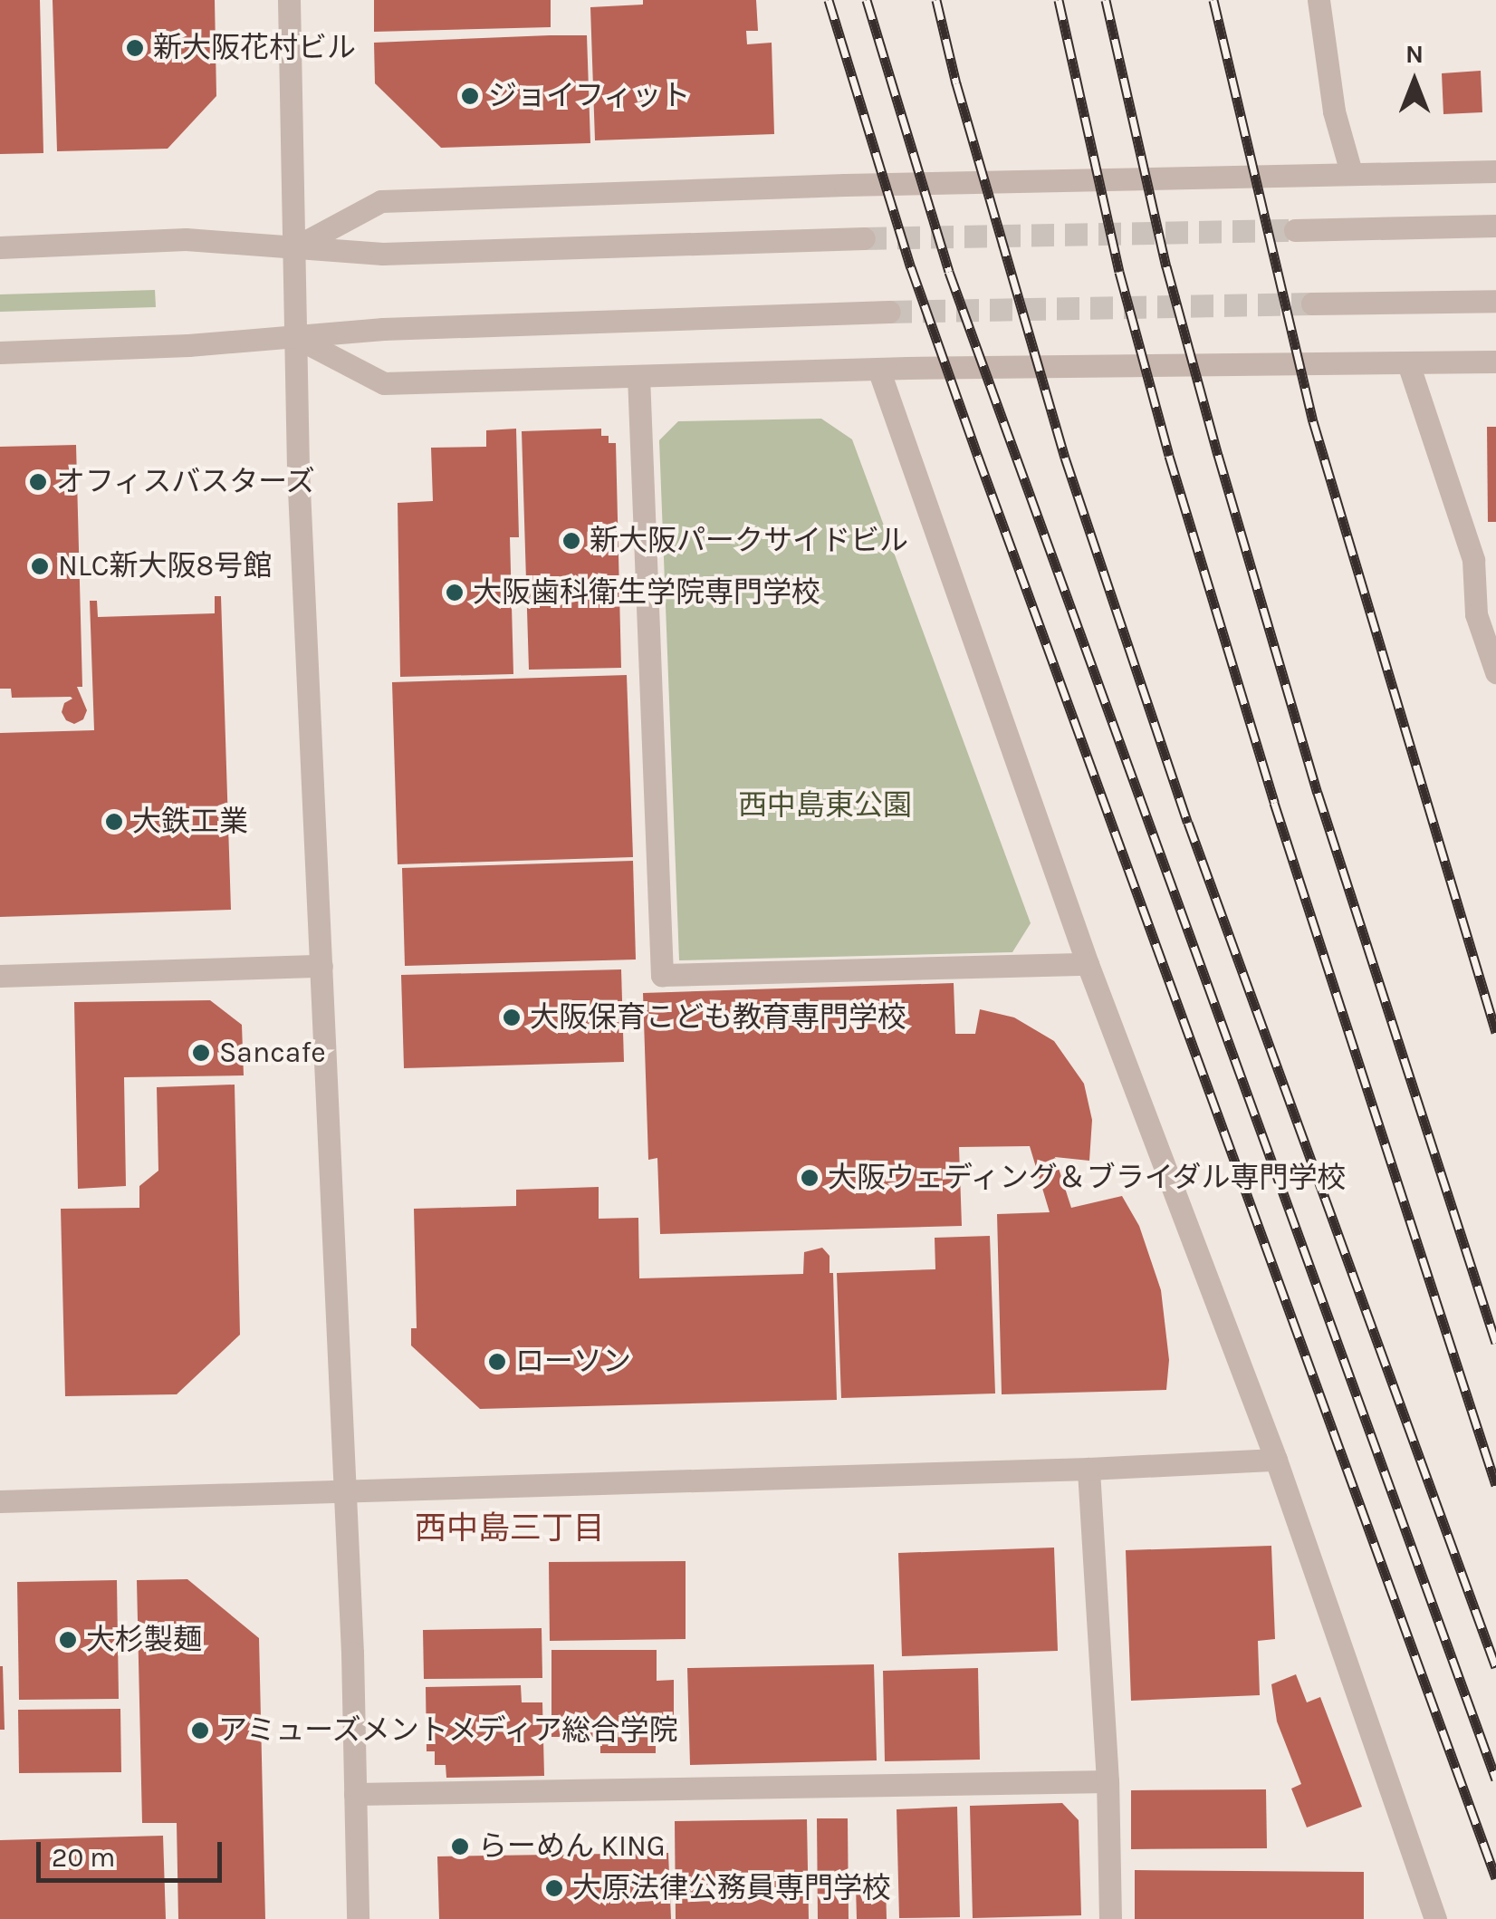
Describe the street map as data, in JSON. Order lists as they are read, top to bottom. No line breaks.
{"districts":["西中島三丁目"],"parks":["西中島東公園"],"places":["新大阪花村ビル","ジョイフィット","オフィスバスターズ","新大阪パークサイドビル","NLC新大阪8号館","大阪歯科衛生学院専門学校","大鉄工業","大阪保育こども教育専門学校","Sancafe","大阪ウェディング＆ブライダル専門学校","ローソン","大杉製麺","アミューズメントメディア総合学院","らーめん KING","大原法律公務員専門学校"],"scale_bar":"20 m","north":"top"}
